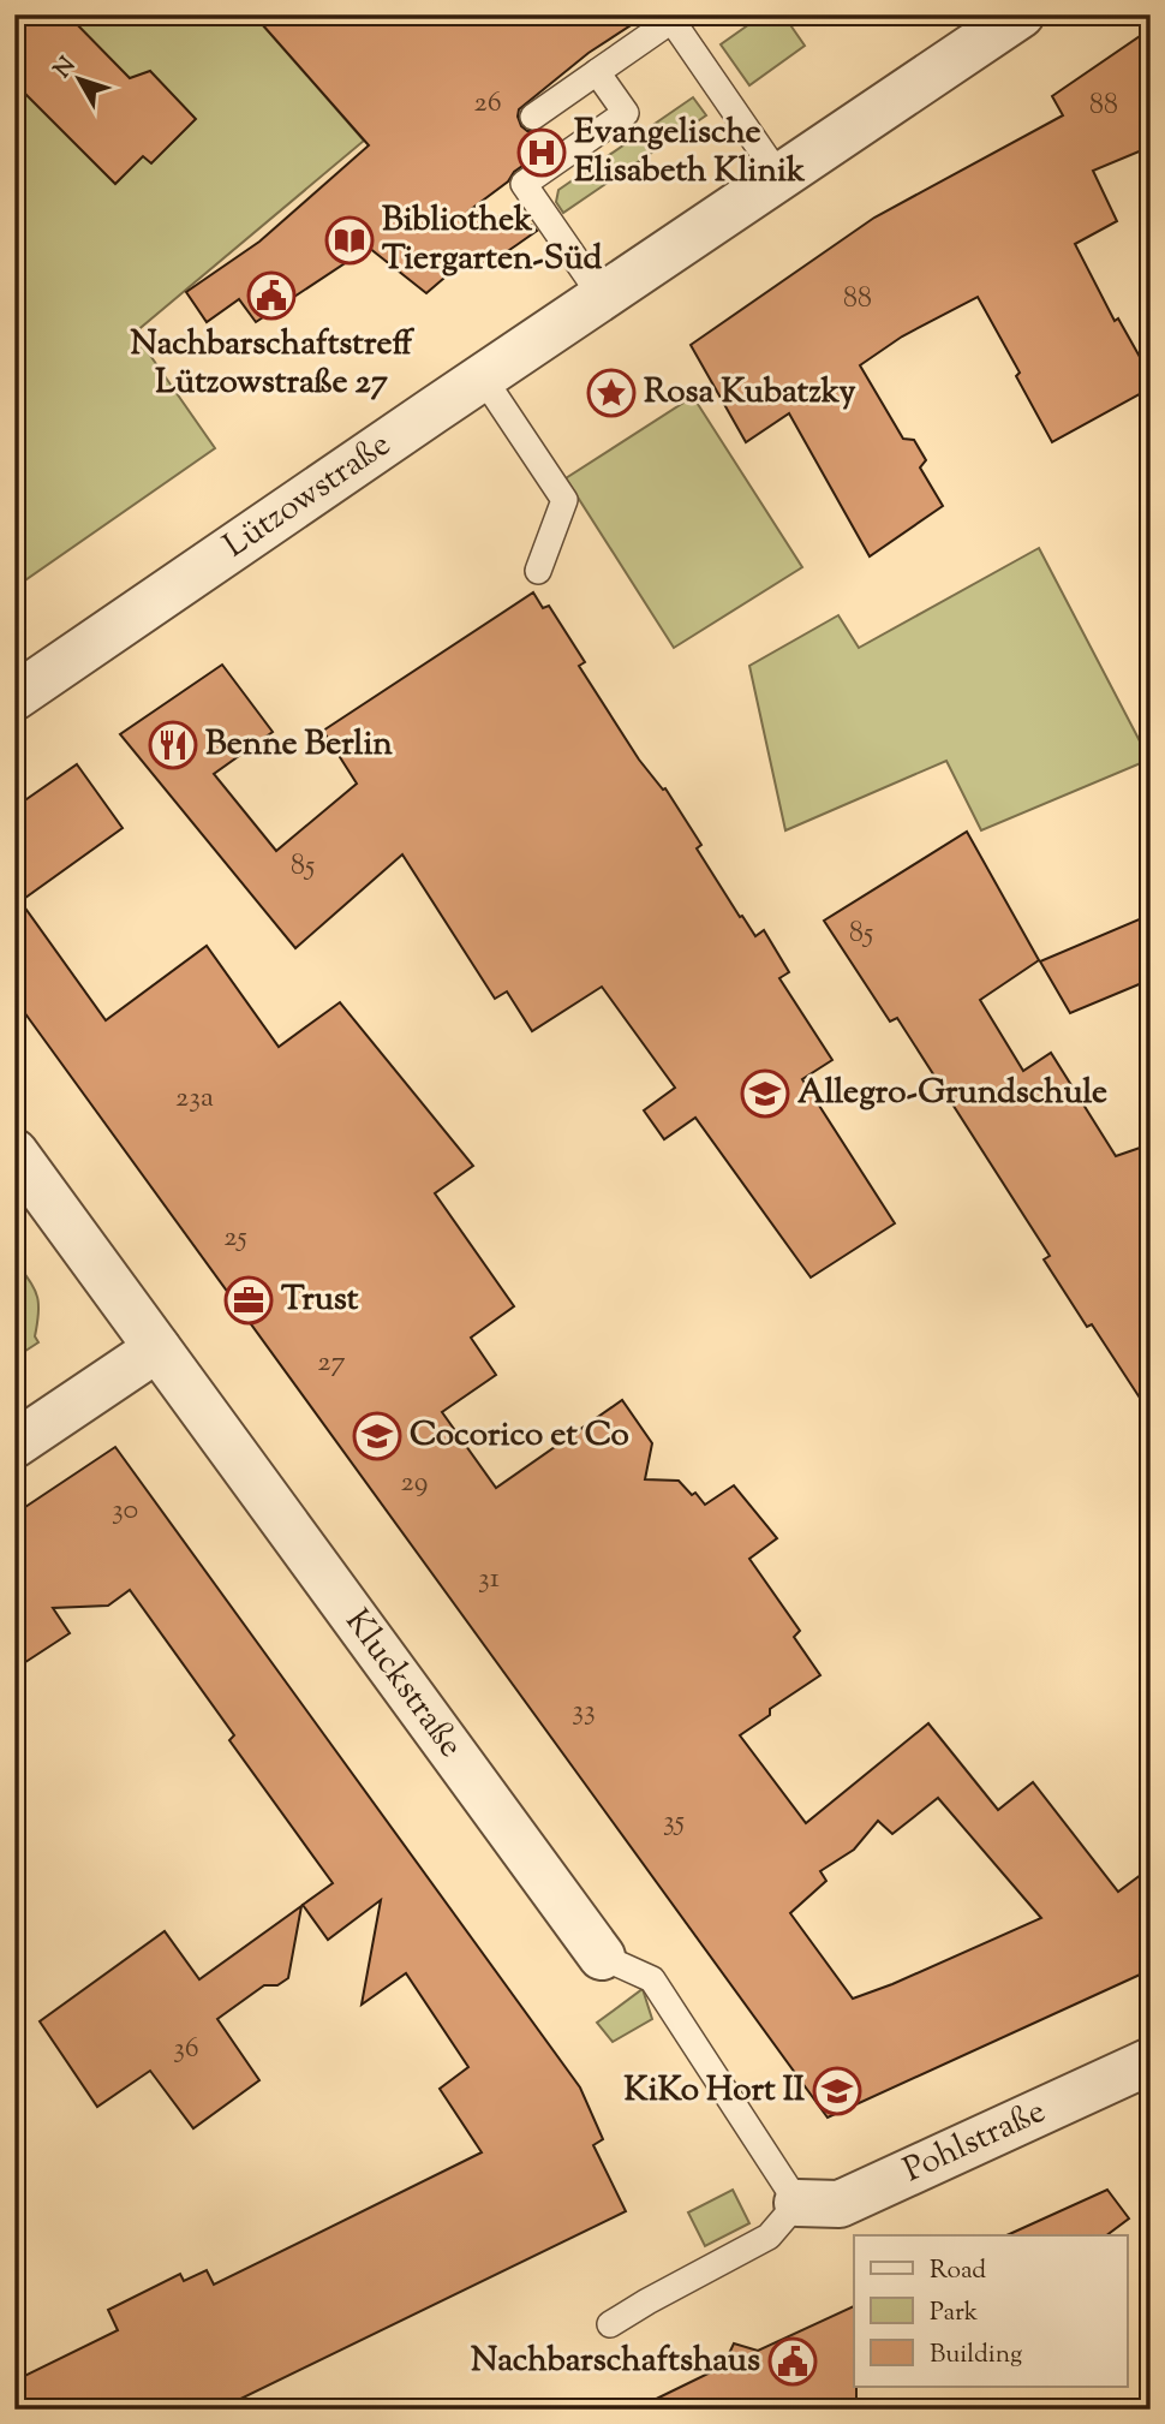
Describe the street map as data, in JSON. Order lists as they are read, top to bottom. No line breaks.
{"streets":{"street":["Lützowstraße","Kluckstraße","Pohlstraße"]},"crossings":[["Kluckstraße","Pohlstraße"]],"places":{"hospital":["Evangelische Elisabeth Klinik"],"library":["Bibliothek Tiergarten-Süd"],"public building":["Nachbarschaftstreff Lützowstraße 27","Nachbarschaftshaus"],"place":["Rosa Kubatzky"],"restaurant":["Benne Berlin"],"school or university":["Allegro-Grundschule","Cocorico et Co","KiKo Hort II"],"office":["Trust"]},"house_numbers":["26","88","88","85","85","23a","25","27","29","30","31","33","35","36"],"legend":["Road","Park","Building"],"north":"top left"}
